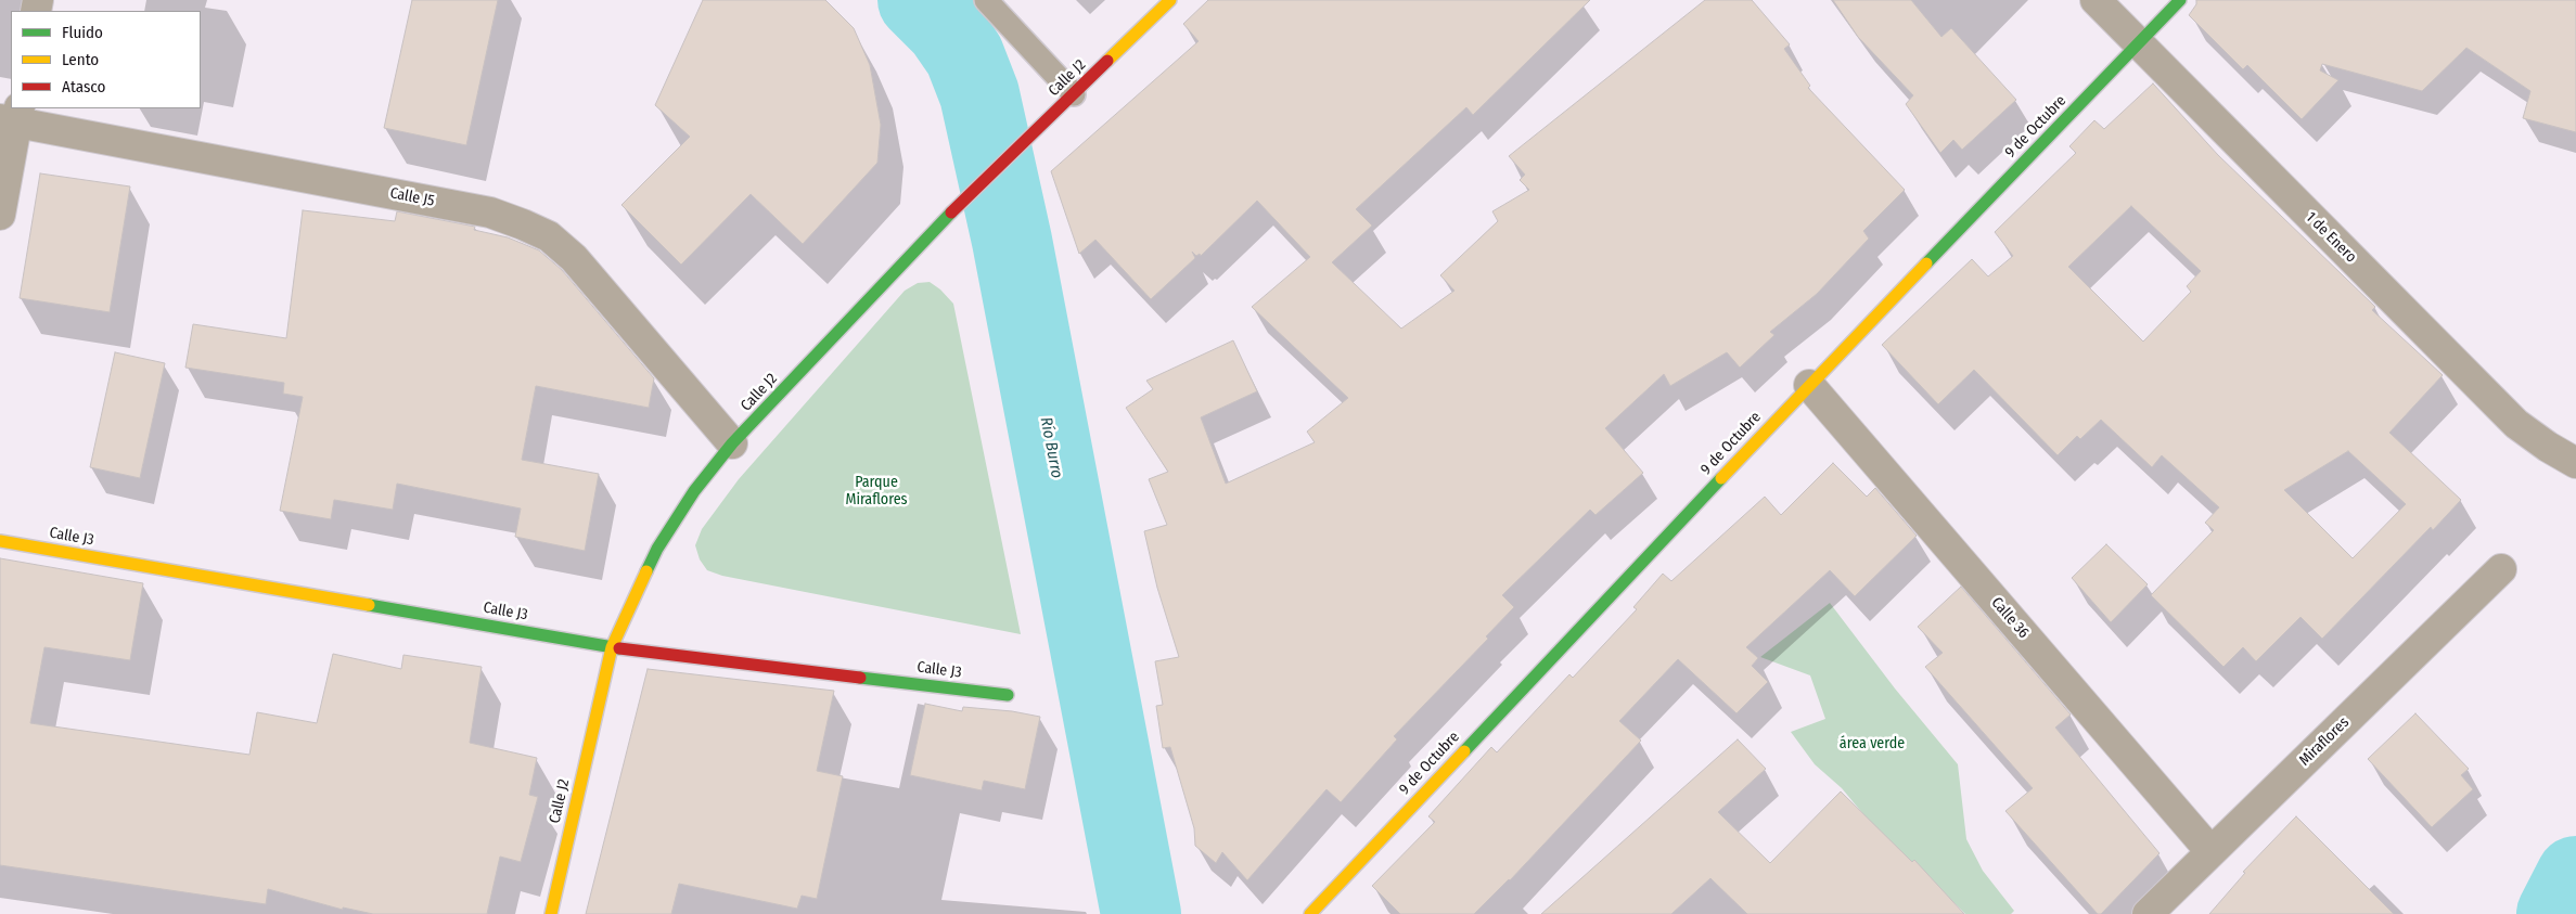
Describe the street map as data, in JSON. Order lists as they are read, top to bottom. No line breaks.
{"streets":{"street":["Calle J2","9 de Octubre","Calle J5","1 de Enero","Calle J3","Calle 36","Miraflores"]},"crossings":[["Calle J2","Calle J5"],["Calle J2","Calle J3"],["9 de Octubre","1 de Enero"],["9 de Octubre","Calle 36"],["Calle 36","Miraflores"]],"water":["Río Burro"],"parks":["Parque Miraflores","área verde"],"legend":["Fluido","Lento","Atasco"]}
